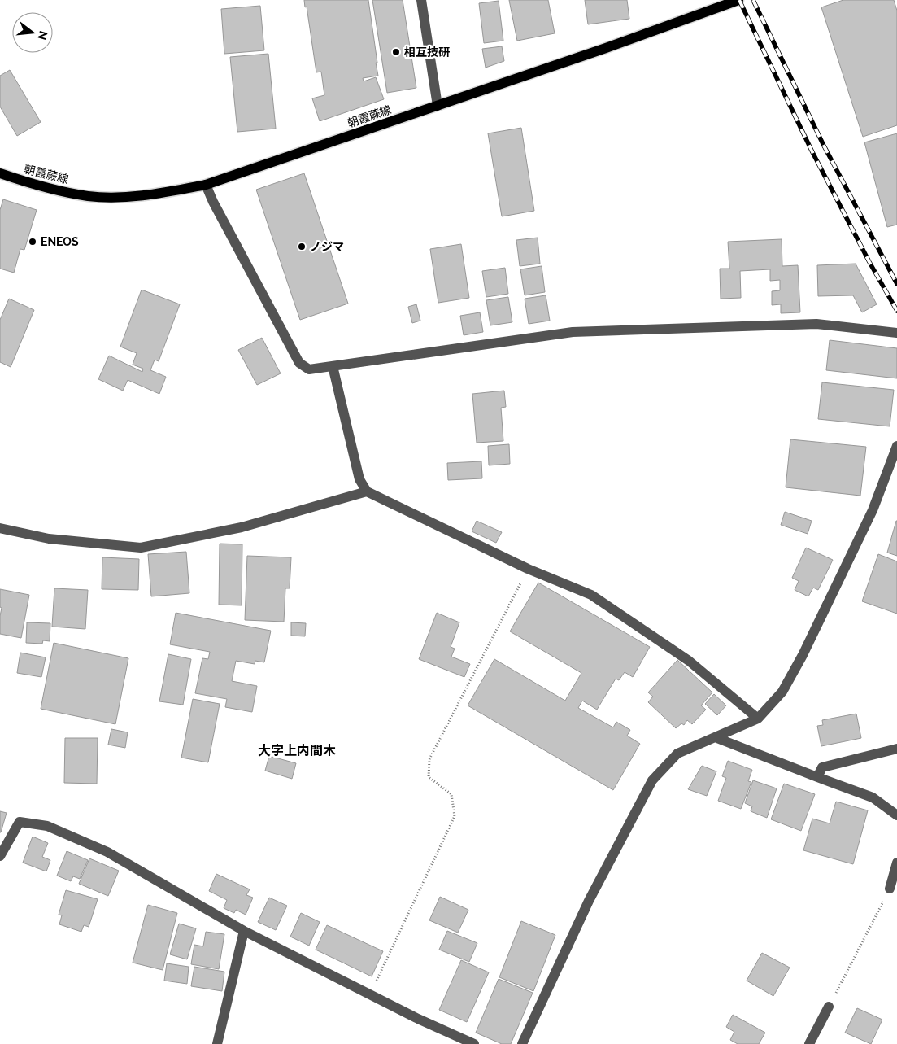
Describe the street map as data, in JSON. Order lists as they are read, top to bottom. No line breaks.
{"streets":{"main road":["朝霞蕨線"]},"districts":["大字上内間木"],"places":["相互技研","ENEOS","ノジマ"],"north":"right"}
